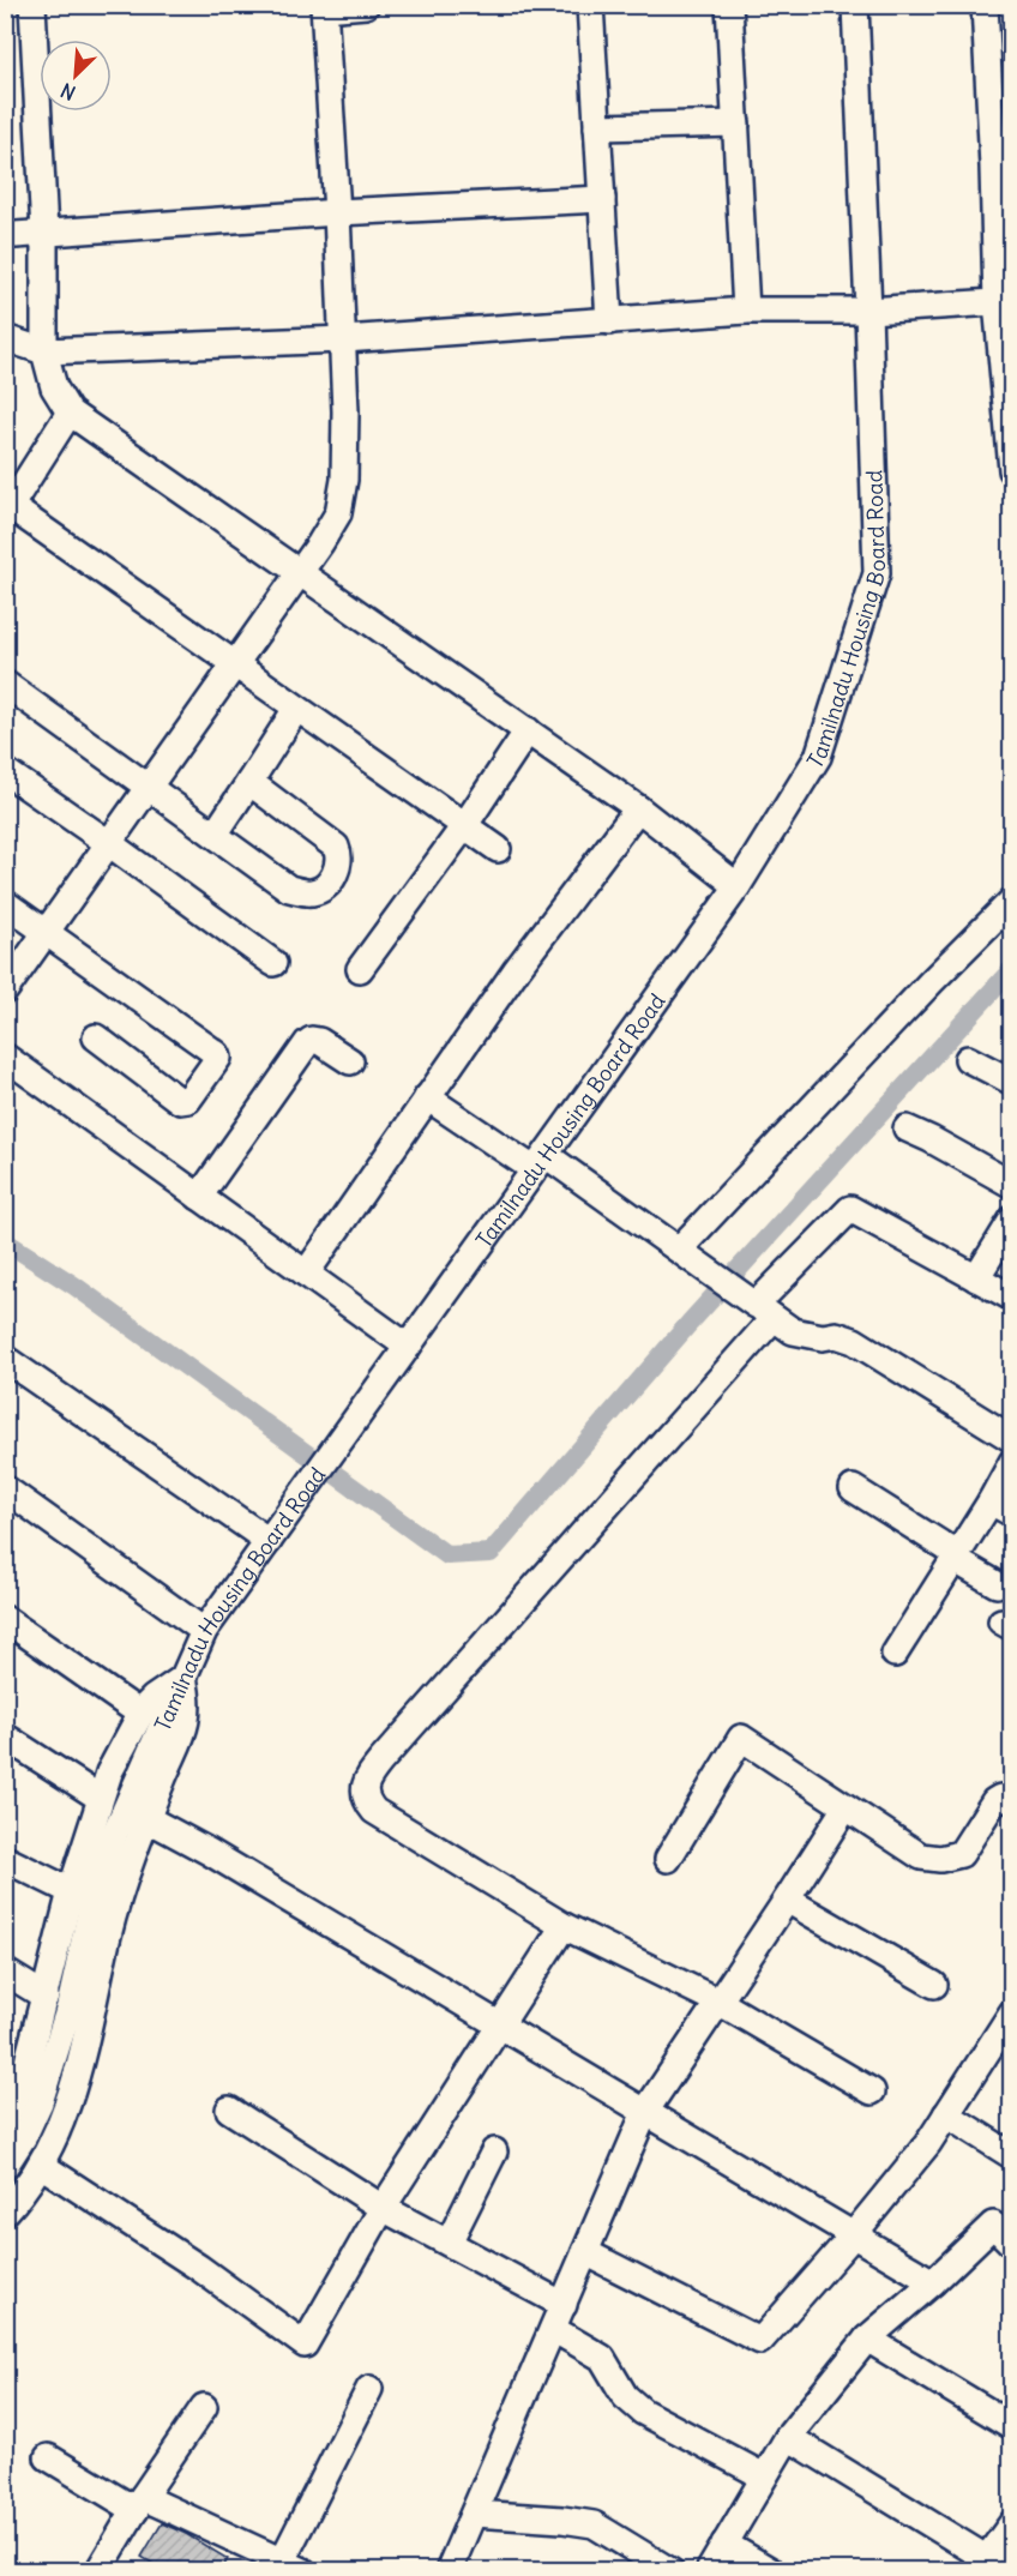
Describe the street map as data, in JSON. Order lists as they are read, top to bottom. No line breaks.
{"streets":{"street":["Tamilnadu Housing Board Road"]},"north":"bottom left"}
